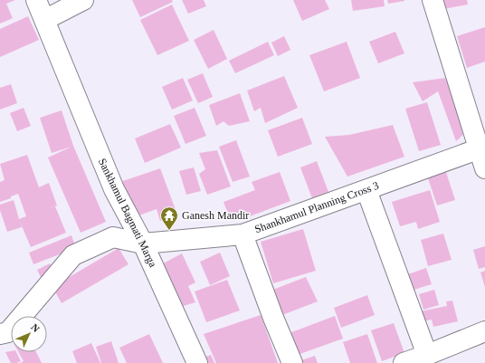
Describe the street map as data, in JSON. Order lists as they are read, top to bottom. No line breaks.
{"streets":{"street":["Shankhamul Planning Cross 3","Sankhamul Bagmati Marga"]},"crossings":[["Shankhamul Planning Cross 3","Sankhamul Bagmati Marga"]],"places":{"temple":["Ganesh Mandir"]},"north":"top right"}
